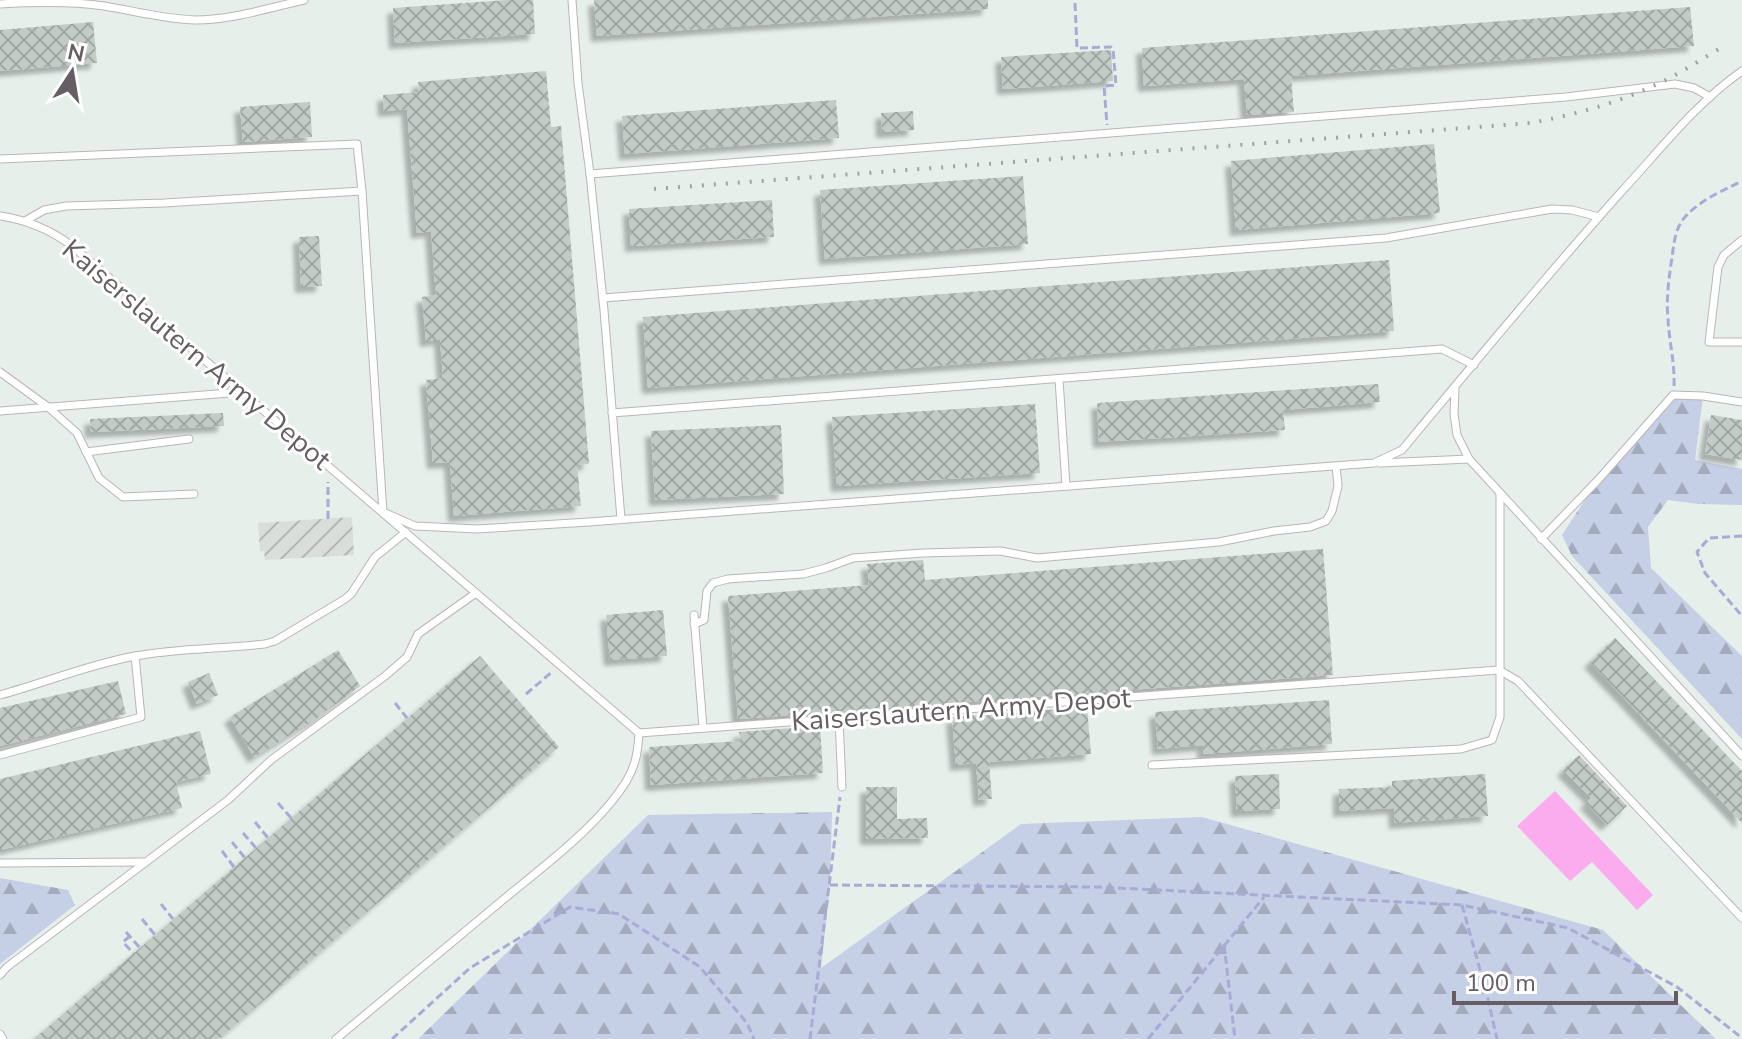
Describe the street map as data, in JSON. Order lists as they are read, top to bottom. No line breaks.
{"streets":{"lane":["Kaiserslautern Army Depot"]},"scale_bar":"100 m","north":"top"}
